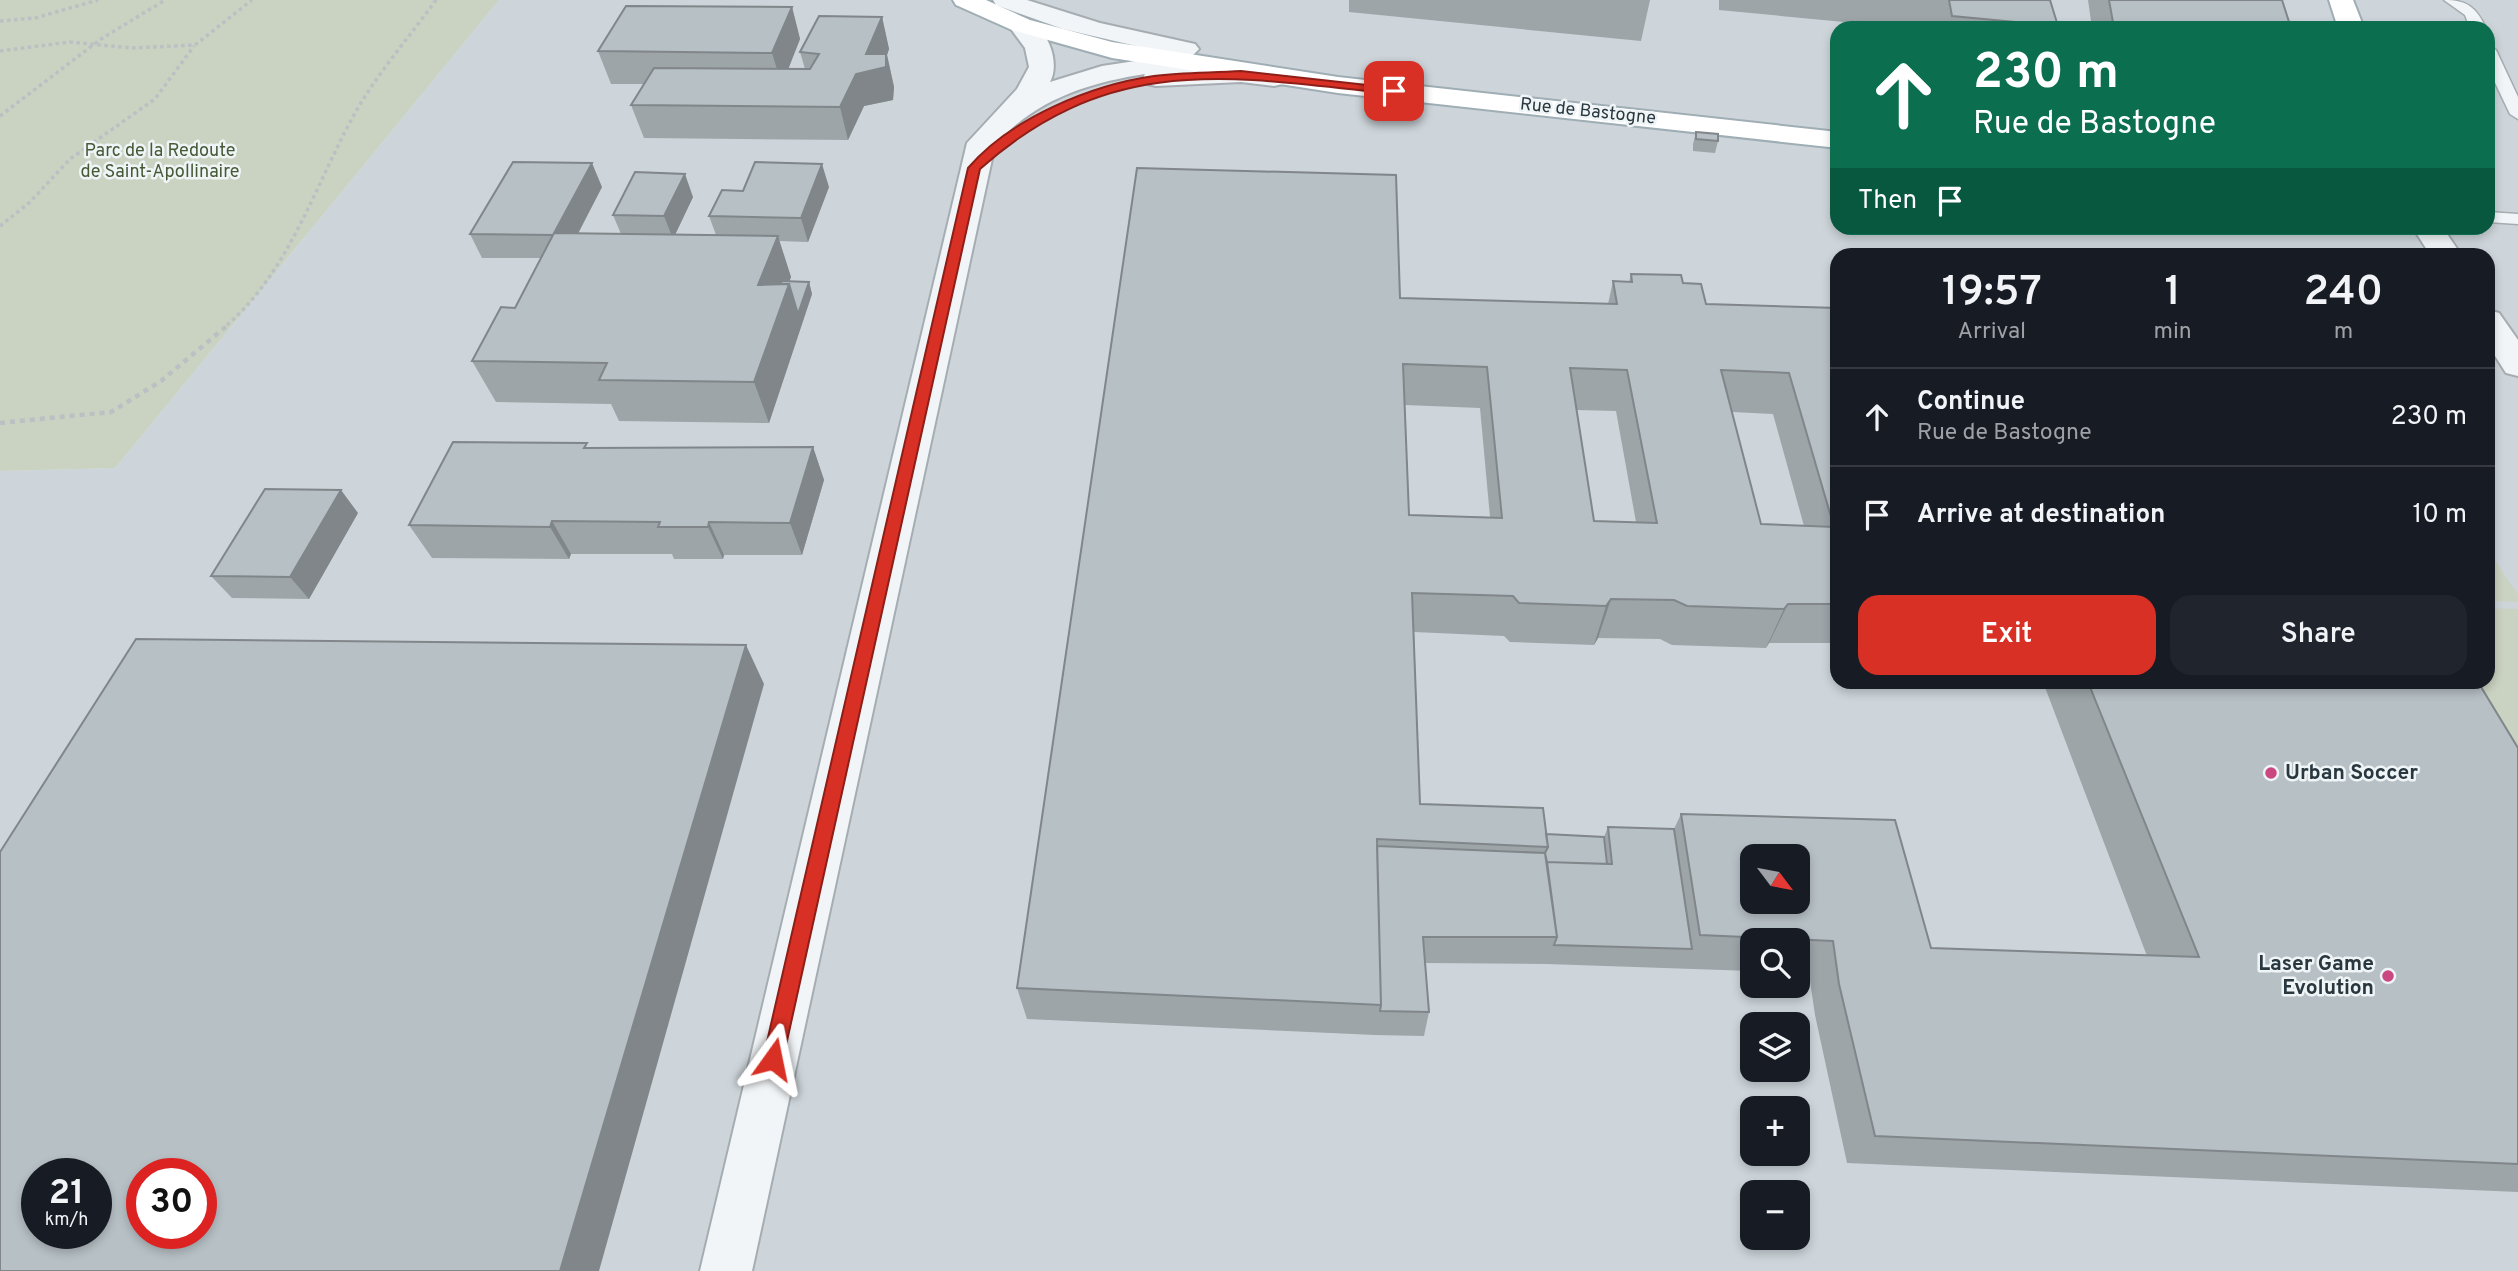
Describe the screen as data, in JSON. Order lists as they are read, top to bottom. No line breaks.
{"streets":{"main road":["Rue de Bastogne"]},"parks":["Parc de la Redoute de Saint-Apollinaire"],"places":["Urban Soccer","Laser Game Evolution"],"north":"bottom right","page":{"turn":["230 m","Rue de Bastogne"],"then":"Then","eta":["19:57","Arrival","1","min","240","m"],"list":[{"name":"Continue","note":"Rue de Bastogne","value":"230 m"},{"name":"Arrive at destination","value":"10 m"}],"buttons":["Exit","Share"],"map_buttons":["+","−"],"speed":"21 km/h","limit":"30"}}
